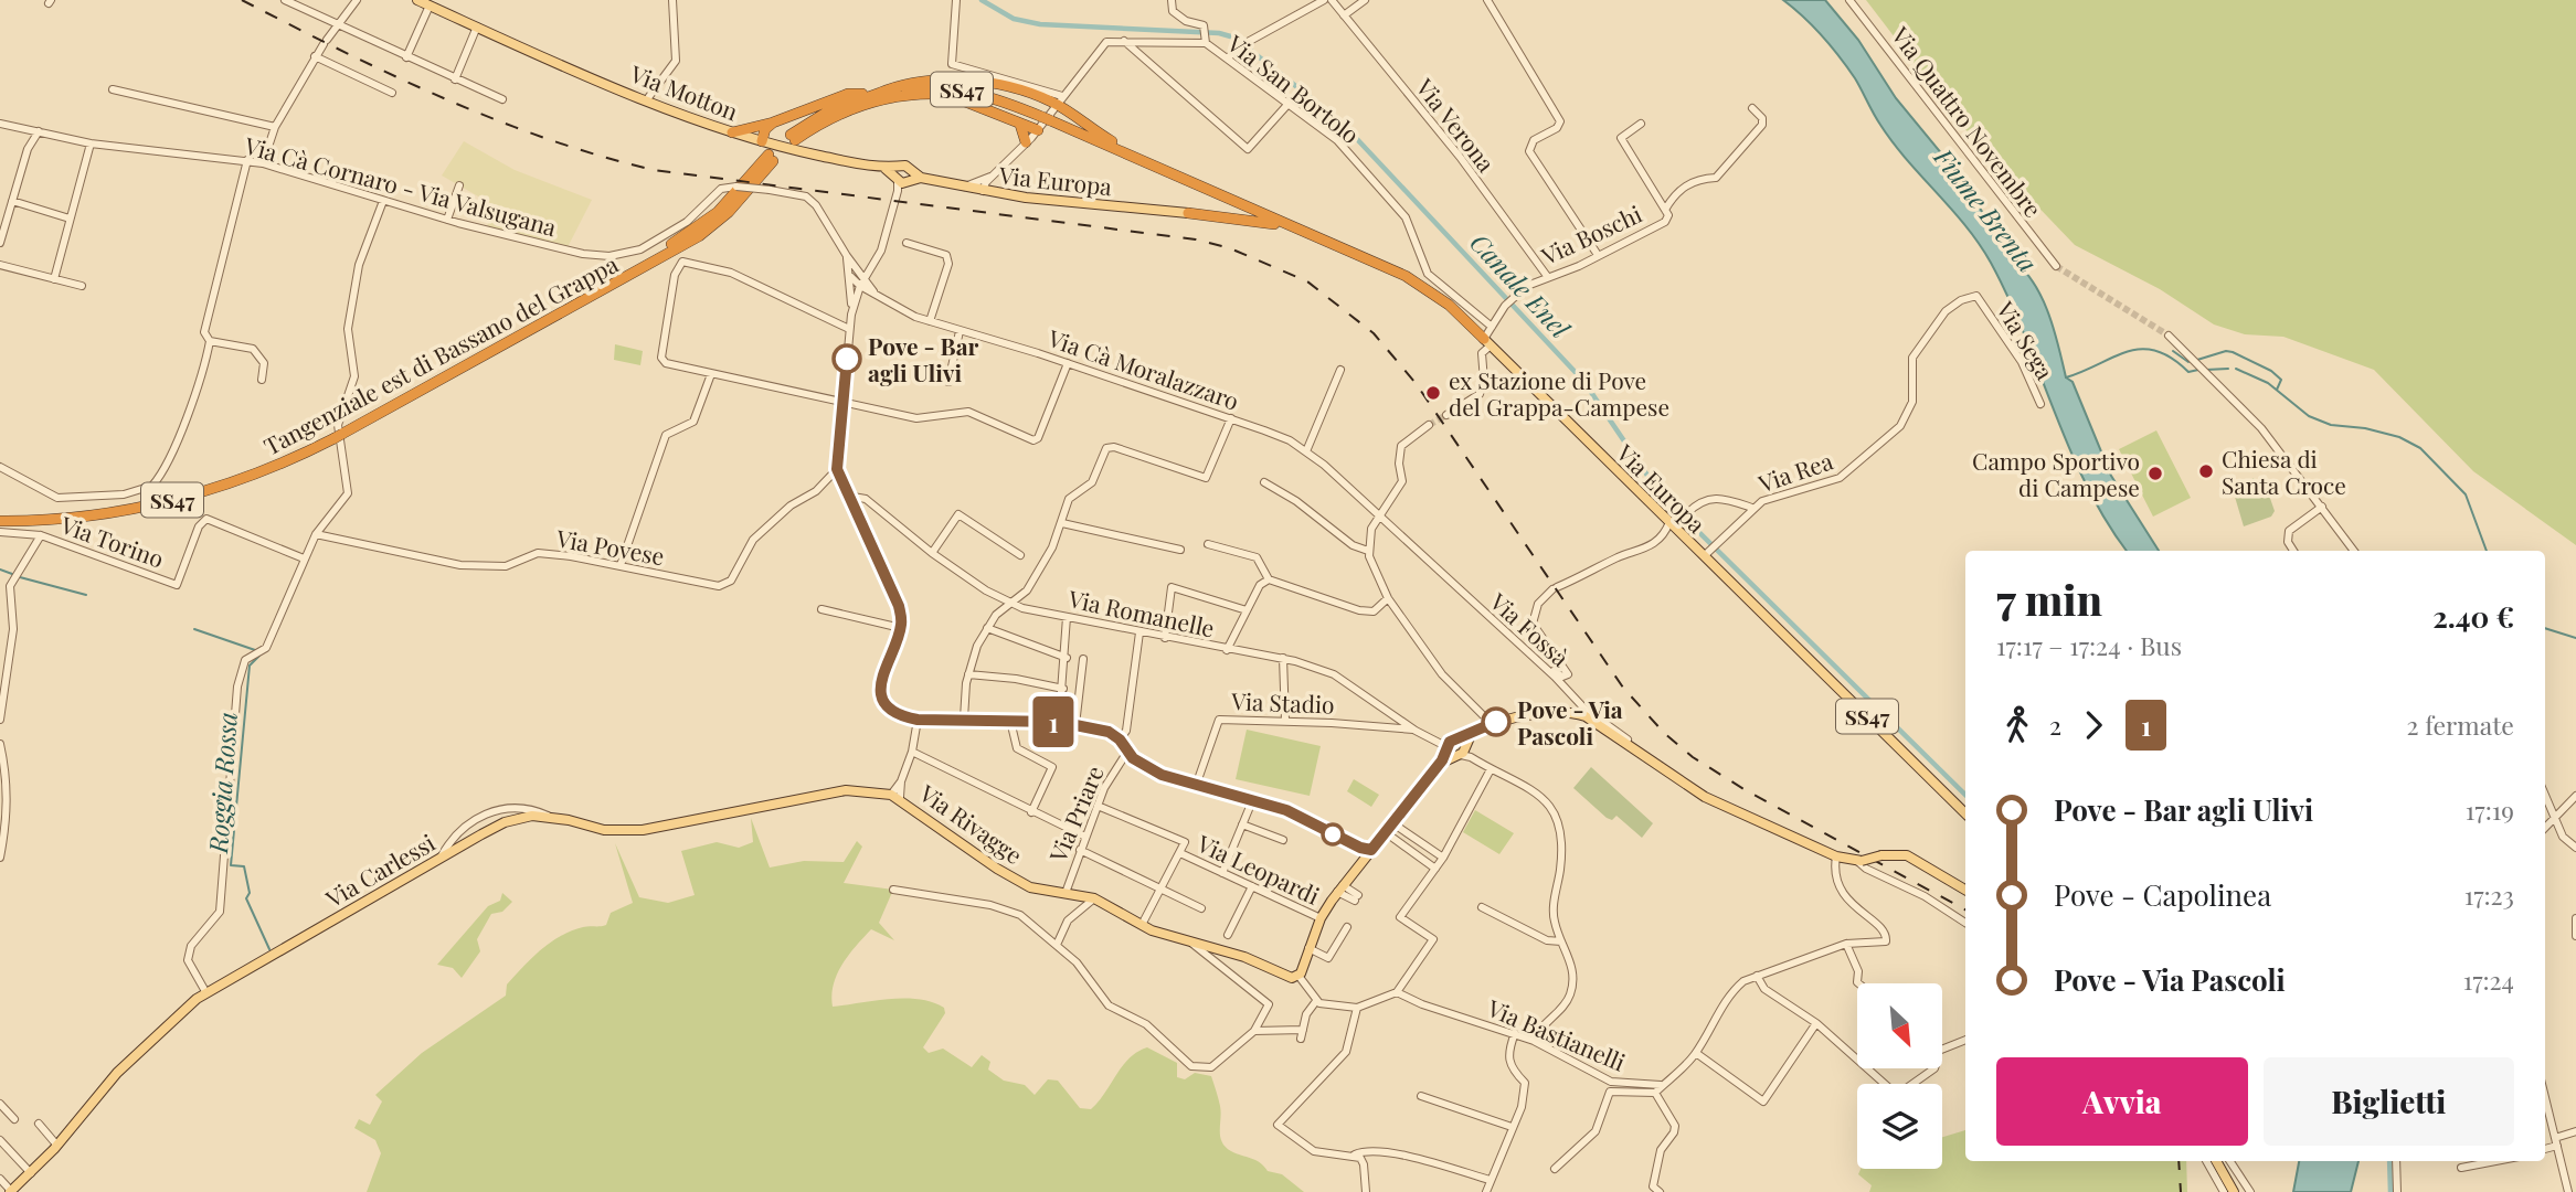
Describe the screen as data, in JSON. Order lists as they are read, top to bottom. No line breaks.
{"streets":{"highway":["SS47","Via Europa","Tangenziale est di Bassano del Grappa"],"main road":["Via Motton","Via Fossà","Via Rivagge","Via Carlessi"],"street":["Via San Bortolo","Via Quattro Novembre","Via Verona","Via Cà Cornaro - Via Valsugana","Via Boschi","Via Sega","Via Cà Moralazzaro","Via Rea","Via Torino","Via Povese","Via Romanelle","Via Stadio","Via Priare","Via Leopardi","Via Bastianelli"]},"crossings":[["Via San Bortolo","SS47"],["Via San Bortolo","Via Europa"],["Via San Bortolo","Via Boschi"],["SS47","Via Europa"],["Via Motton","Via Europa"],["Via Verona","Via Boschi"],["Via Europa","Via Boschi"],["Via Europa","Via Rea"],["Via Sega","Via Rea"],["Via Cà Moralazzaro","Via Fossà"],["Via Romanelle","Via Stadio"],["Via Priare","Via Rivagge"],["Via Priare","Via Leopardi"],["Via Rivagge","Via Carlessi"]],"water":["Fiume Brenta","Canale Enel","Roggia Rossa"],"places":["Pove - Bar agli Ulivi","ex Stazione di Pove del Grappa-Campese","Chiesa di Santa Croce","Campo Sportivo di Campese","Pove - Via Pascoli"],"lines":["bus line 1"],"north":"bottom right","page":{"on_map":"1","heading":["7 min","17:17 – 17:24 · Bus","2.40 €"],"legs":["2","1","2 fermate"],"list":[{"name":"Pove - Bar agli Ulivi","value":"17:19"},{"name":"Pove - Capolinea","value":"17:23"},{"name":"Pove - Via Pascoli","value":"17:24"}],"buttons":["Avvia","Biglietti"]}}
